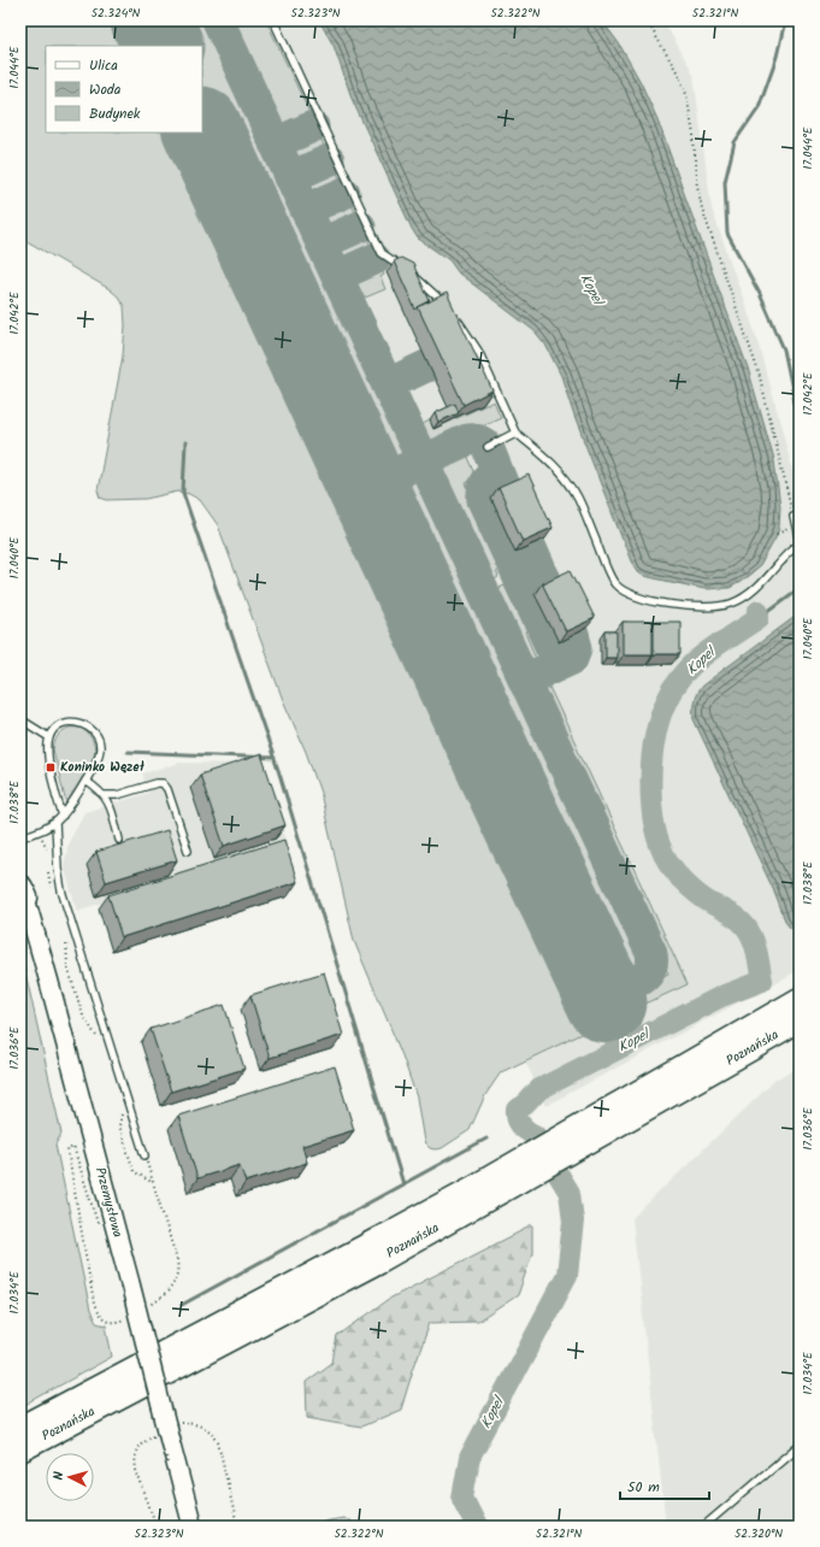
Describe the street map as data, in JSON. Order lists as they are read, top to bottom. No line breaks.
{"streets":{"highway":["Poznańska"],"street":["Przemysłowa"]},"water":["Kopel"],"places":{"transit":["Koninko Węzeł"]},"legend":["Ulica","Woda","Budynek"],"scale_bar":"50 m","north":"left","coordinates":["52.324°N","52.323°N","52.322°N","52.321°N","17.044°E","17.042°E","17.040°E","17.038°E","17.036°E","17.034°E","52.320°N"]}
